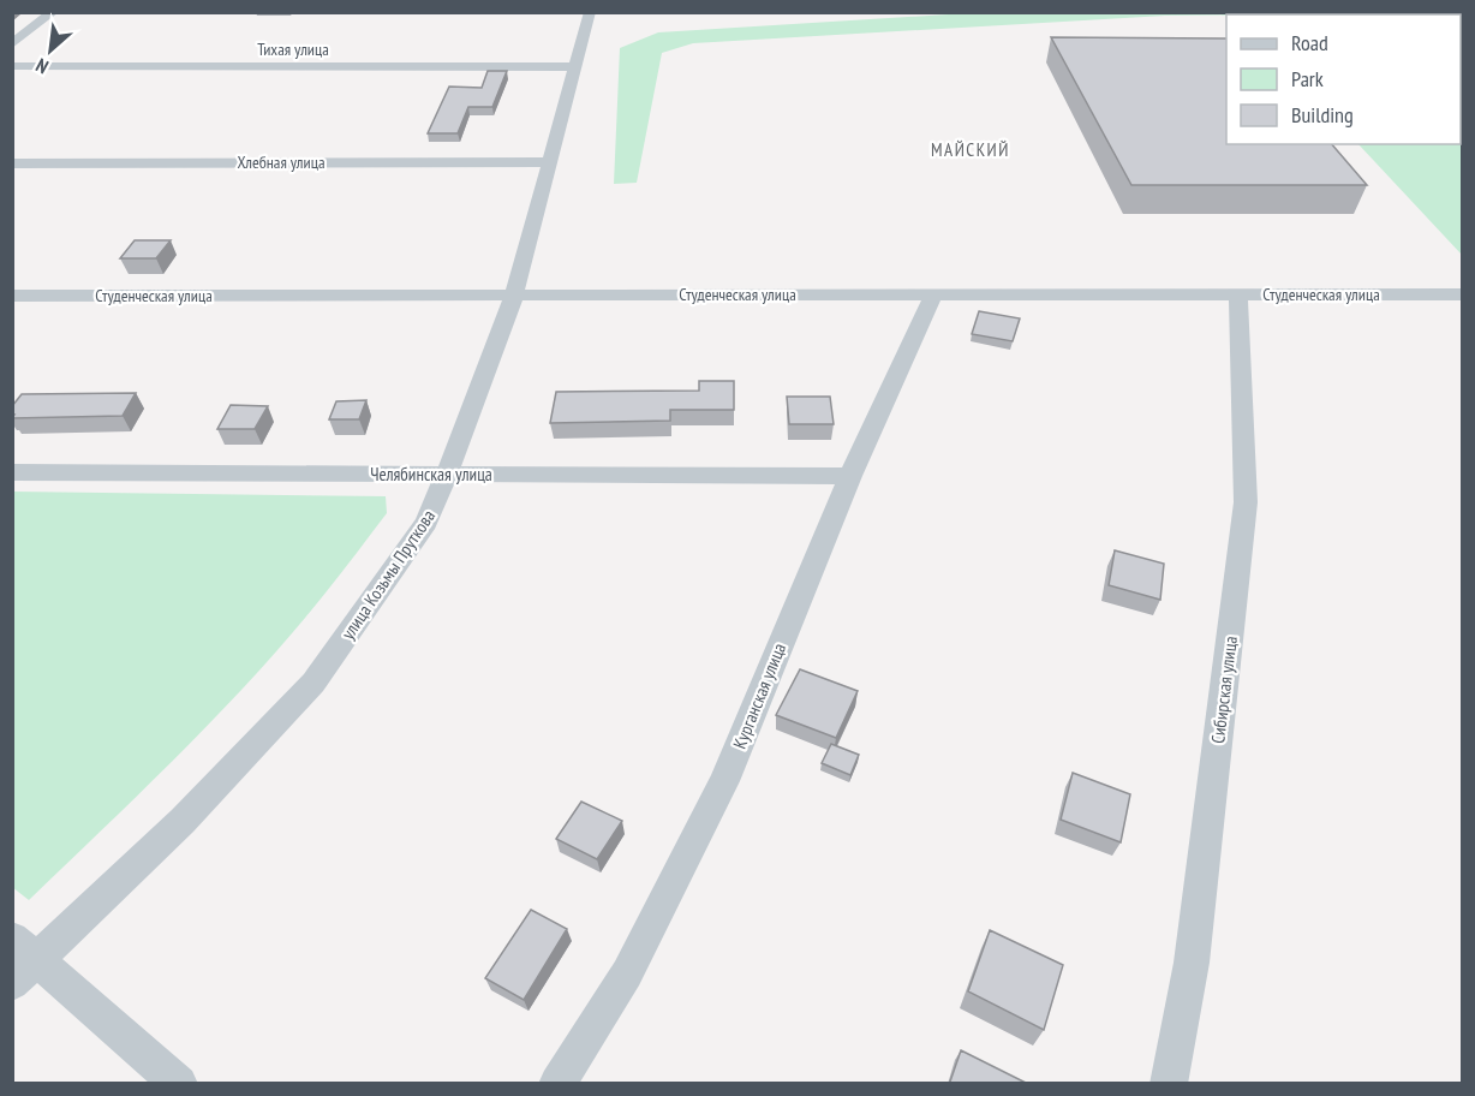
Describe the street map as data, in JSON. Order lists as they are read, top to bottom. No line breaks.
{"streets":{"street":["Тихая улица","Хлебная улица","Студенческая улица","Челябинская улица","улица Козьмы Пруткова","Сибирская улица","Курганская улица"]},"crossings":[["Тихая улица","улица Козьмы Пруткова"],["Хлебная улица","улица Козьмы Пруткова"],["Студенческая улица","улица Козьмы Пруткова"],["Студенческая улица","Сибирская улица"],["Студенческая улица","Курганская улица"],["Челябинская улица","улица Козьмы Пруткова"],["Челябинская улица","Курганская улица"]],"districts":["МАЙСКИЙ"],"legend":["Road","Park","Building"],"north":"bottom left"}
